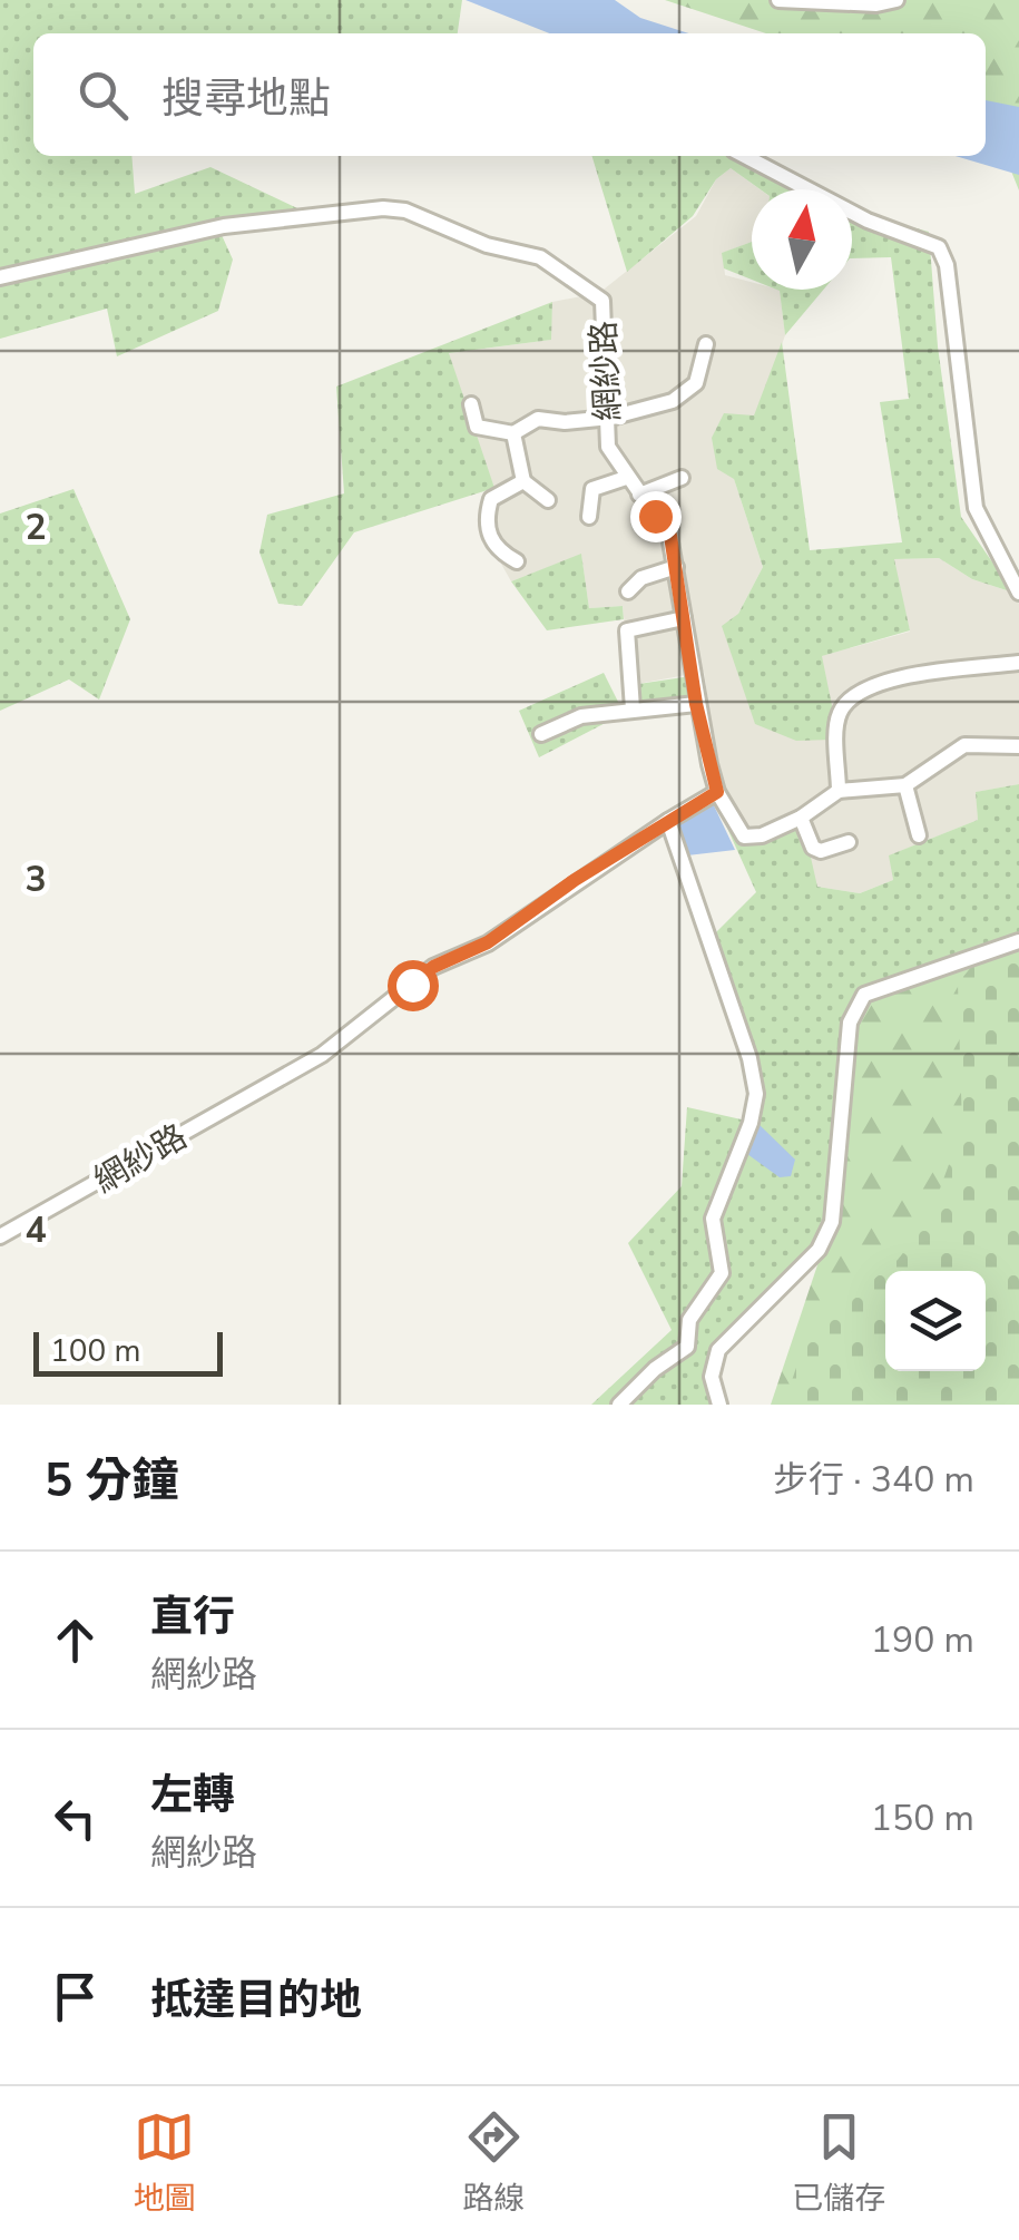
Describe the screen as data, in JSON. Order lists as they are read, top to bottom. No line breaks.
{"streets":{"street":["網紗路"]},"scale_bar":"100 m","north":"top","page":{"search":"搜尋地點","scale":"100 m","heading":["5 分鐘","步行 · 340 m"],"list":[["直行","網紗路","190 m"],["左轉","網紗路","150 m"],"抵達目的地"],"nav":["地圖","路線","已儲存"]},"grid":{"rows":["2","3","4"]}}
